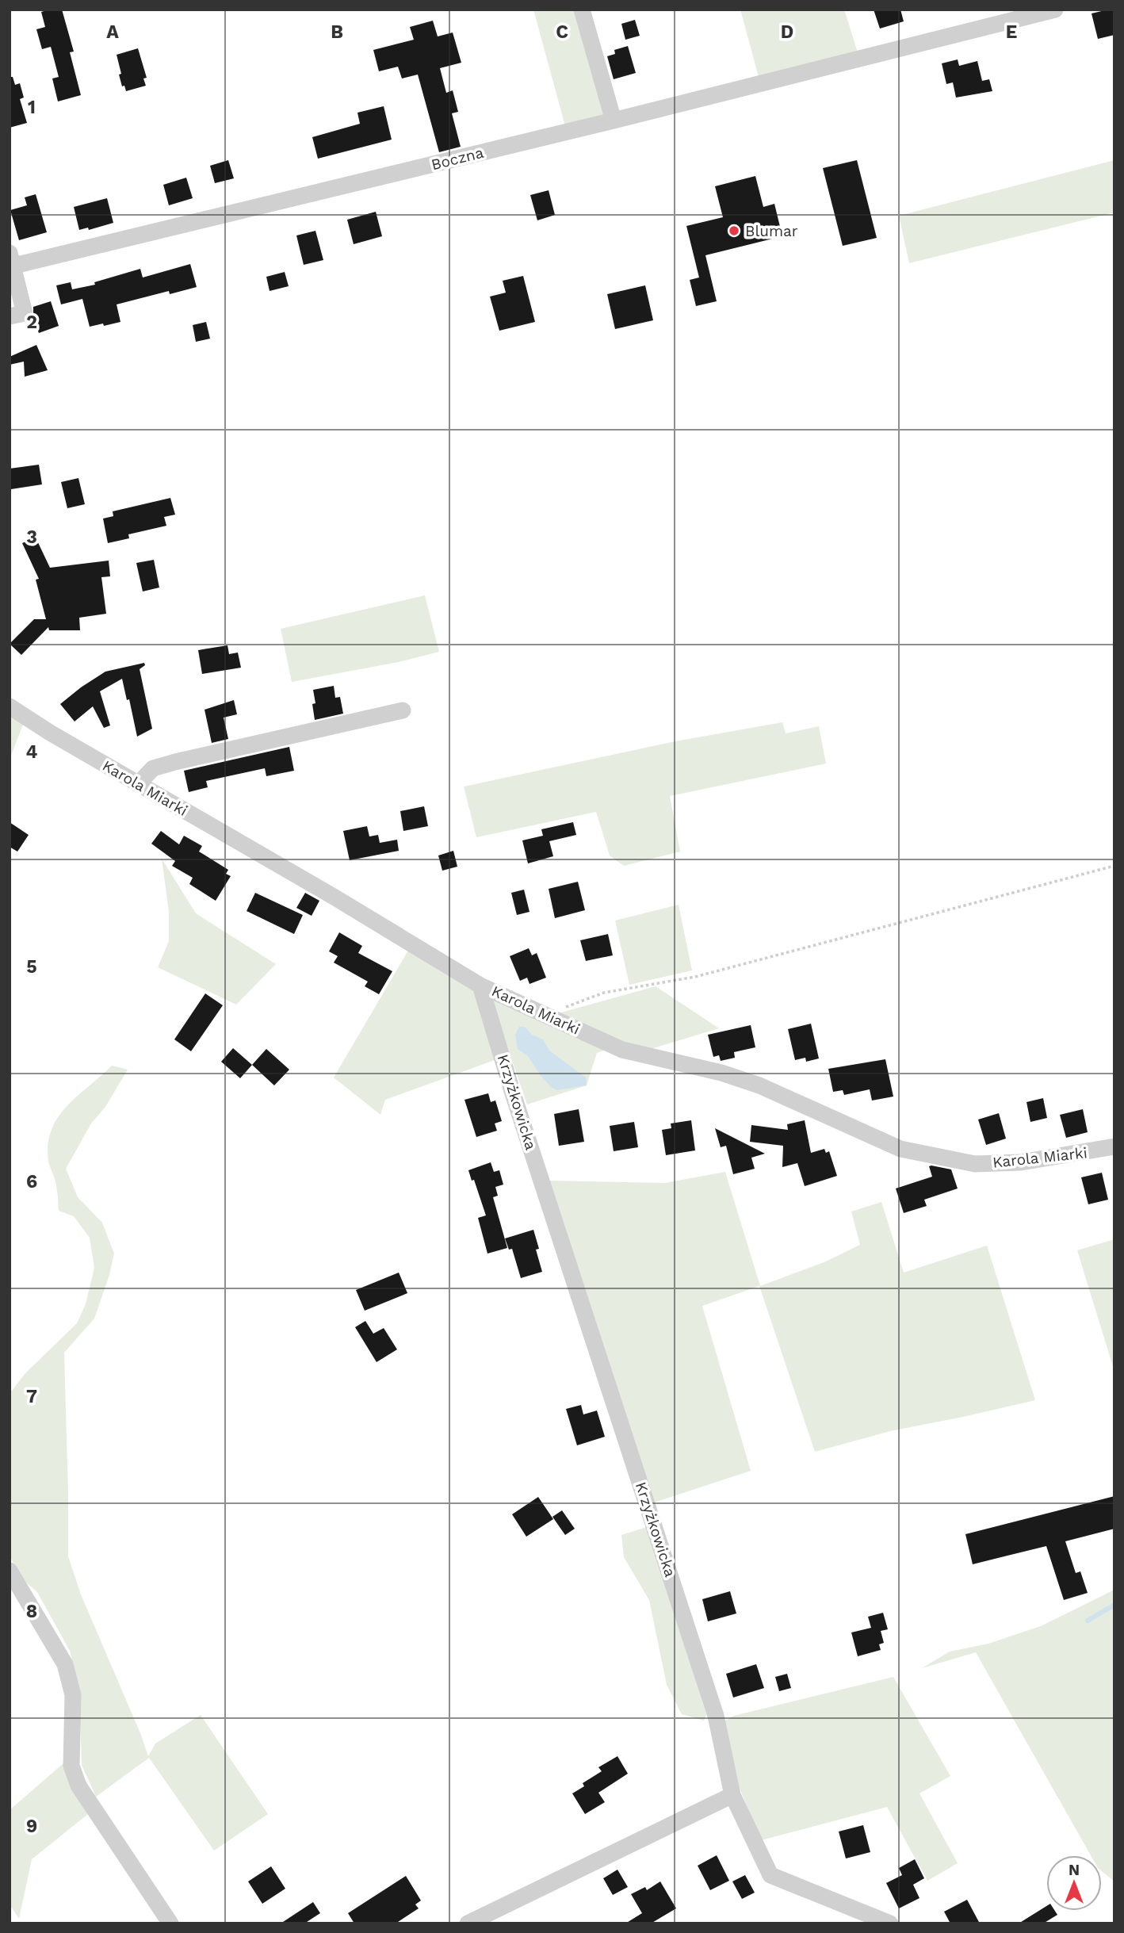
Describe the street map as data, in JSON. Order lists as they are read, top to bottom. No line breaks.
{"streets":{"street":["Boczna","Karola Miarki","Krzyżkowicka"]},"crossings":[["Karola Miarki","Krzyżkowicka"]],"places":["Blumar"],"north":"top","grid":{"columns":["A","B","C","D","E"],"rows":["1","2","3","4","5","6","7","8","9"]}}
